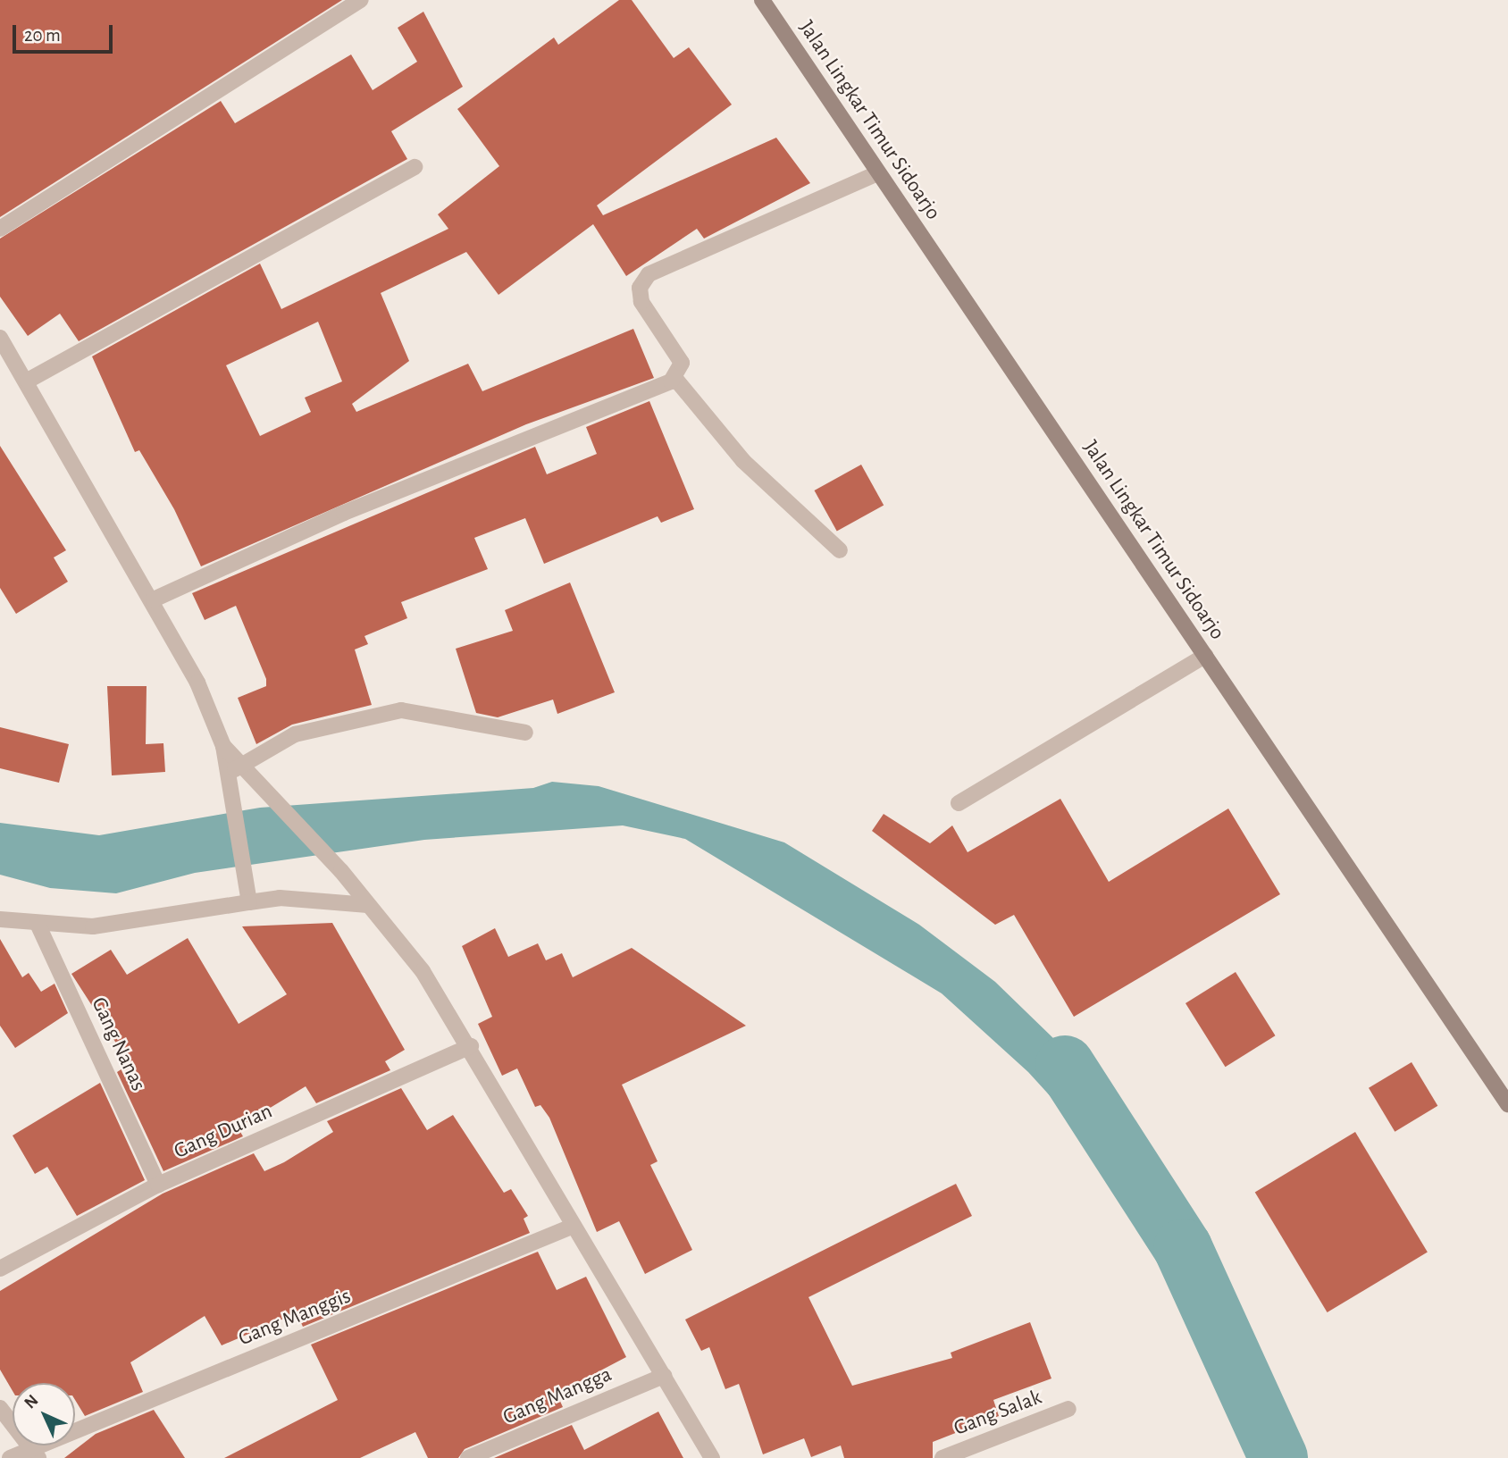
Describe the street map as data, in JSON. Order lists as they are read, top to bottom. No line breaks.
{"streets":{"main road":["Jalan Lingkar Timur Sidoarjo"],"street":["Gang Nanas","Gang Durian","Gang Manggis","Gang Mangga","Gang Salak"]},"crossings":[["Gang Nanas","Gang Durian"]],"scale_bar":"20 m","north":"top left"}
